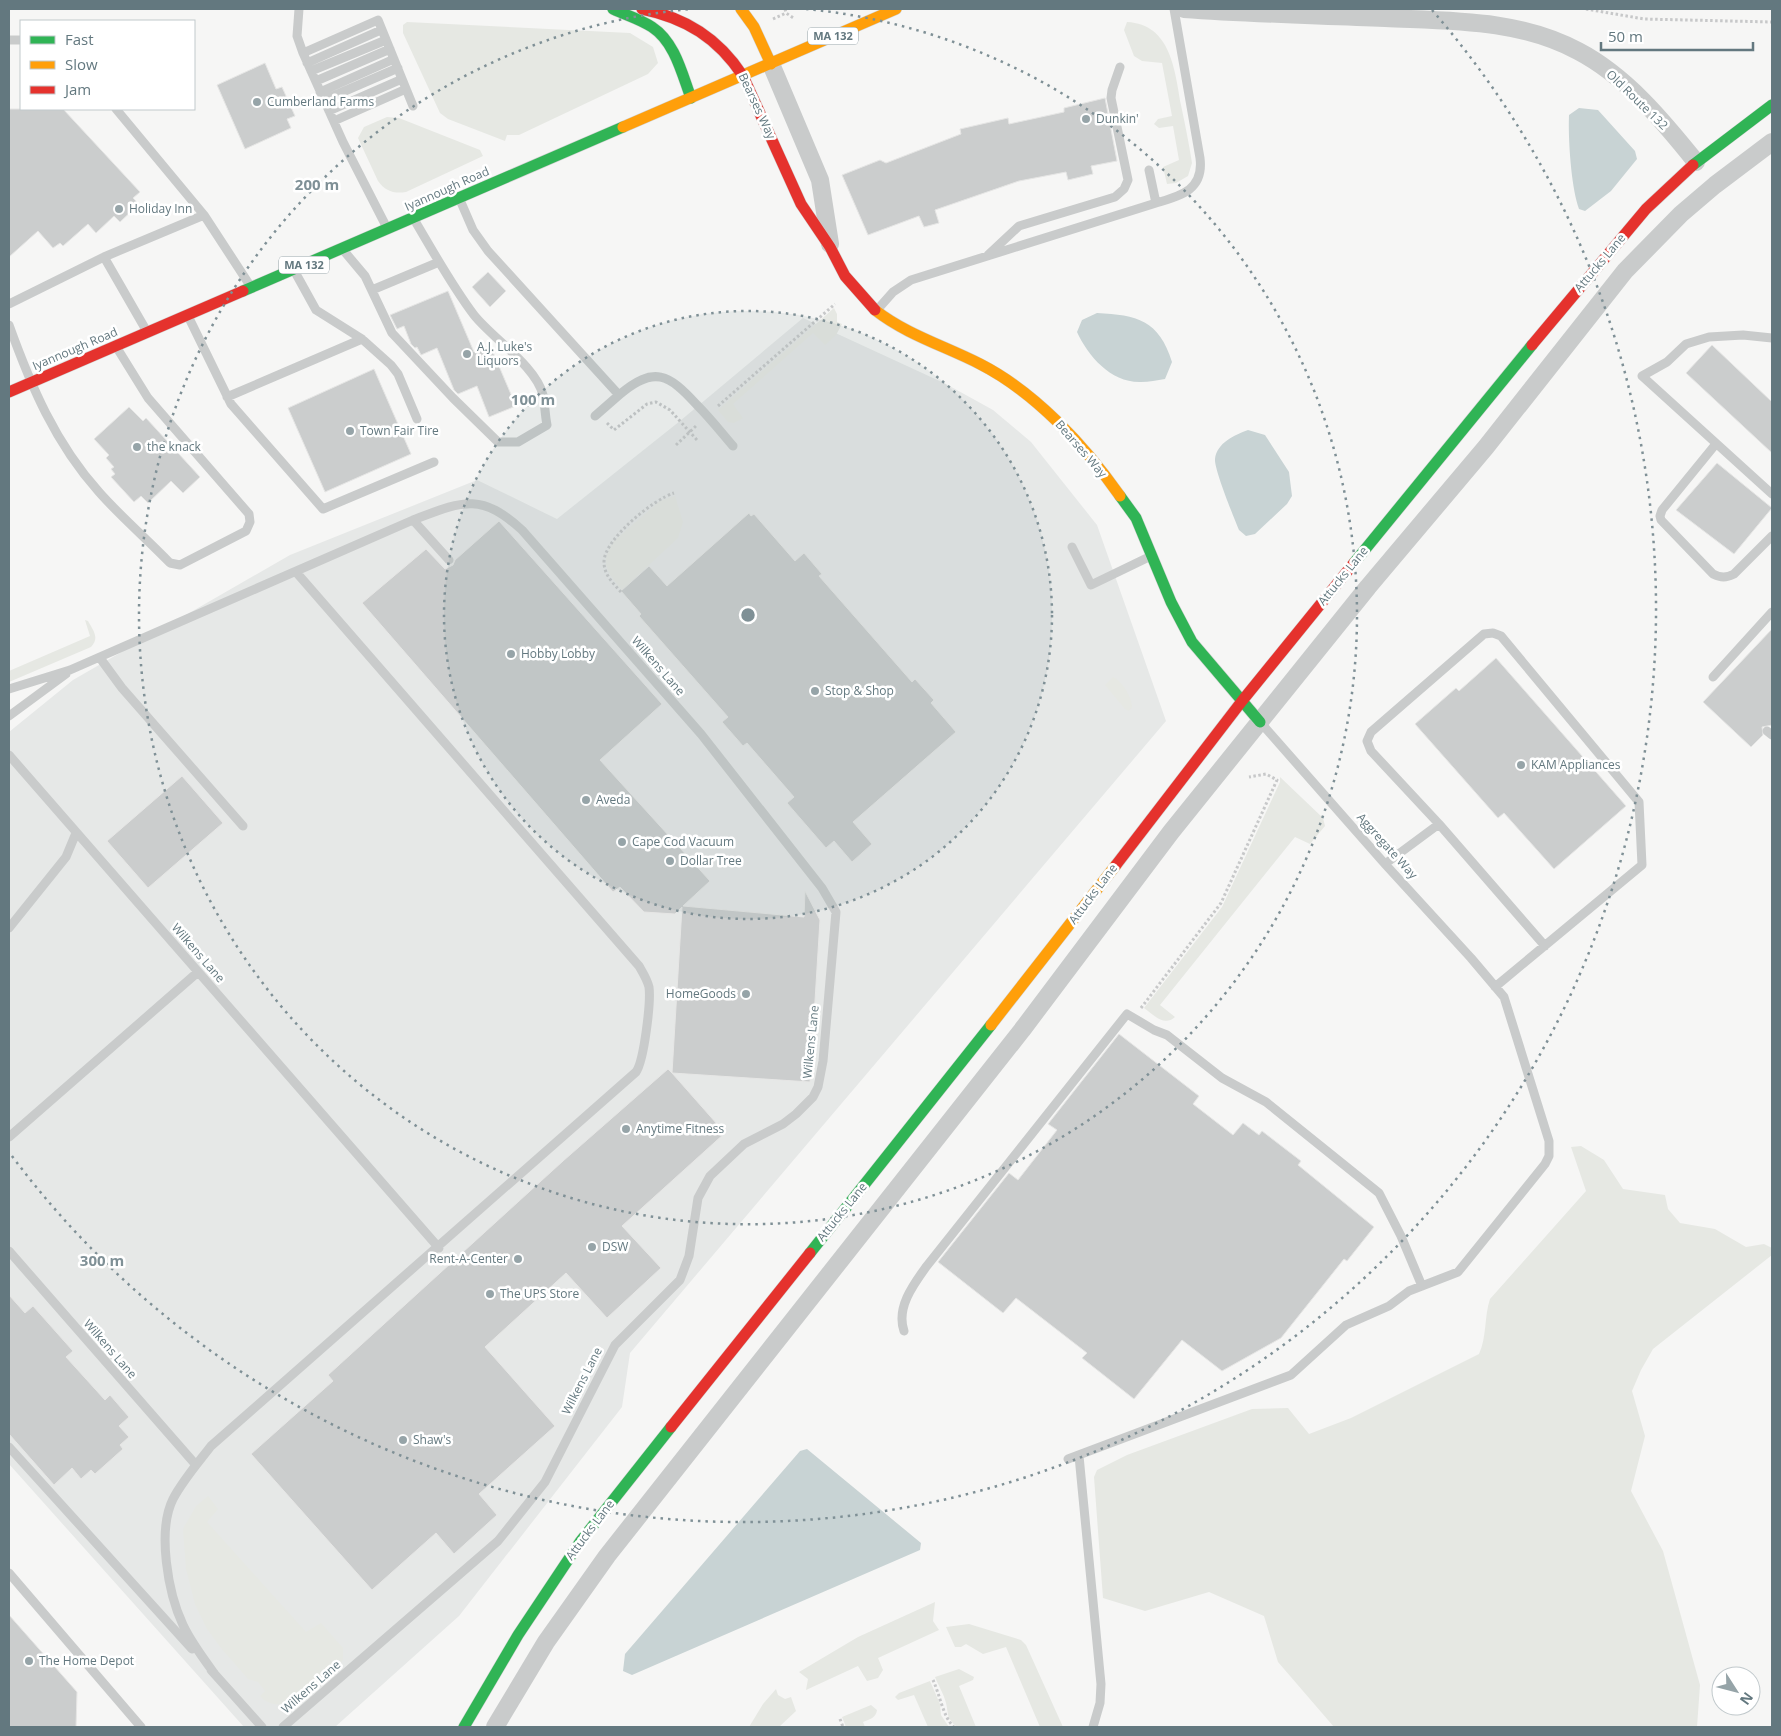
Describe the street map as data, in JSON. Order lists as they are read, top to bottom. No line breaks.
{"streets":{"street":["MA 132","Old Route 132","Bearses Way","Iyannough Road","Attucks Lane"],"lane":["Wilkens Lane","Aggregate Way"]},"crossings":[["Old Route 132","Attucks Lane"],["Bearses Way","Iyannough Road"],["Bearses Way","Attucks Lane"],["Bearses Way","Aggregate Way"],["Attucks Lane","Aggregate Way"]],"places":["Cumberland Farms","Dunkin'","Holiday Inn","A.J. Luke's Liquors","Town Fair Tire","the knack","Hobby Lobby","Stop & Shop","KAM Appliances","Aveda","Cape Cod Vacuum","Dollar Tree","HomeGoods","Anytime Fitness","DSW","Rent-A-Center","The UPS Store","Shaw's","The Home Depot"],"legend":["Fast","Slow","Jam"],"scale_bar":"50 m","north":"bottom right","rings":["200 m","100 m","300 m"]}
